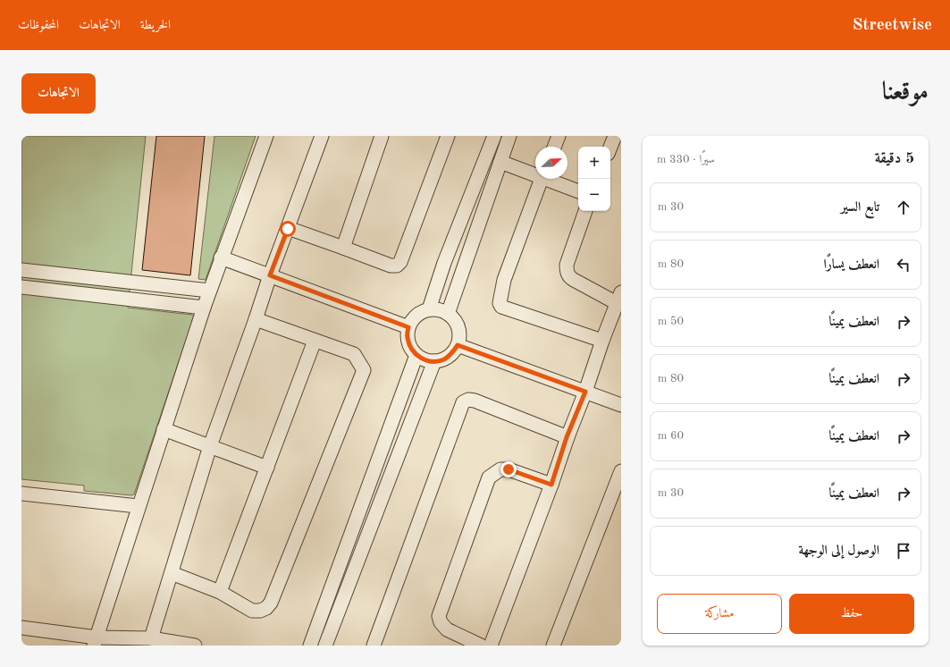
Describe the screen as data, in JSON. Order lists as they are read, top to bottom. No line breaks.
{"north":"top right","page":{"header":"Streetwise","nav":["الخريطة","الاتجاهات","المحفوظات"],"title":"موقعنا","buttons":["الاتجاهات",["حفظ","مشاركة"]],"heading":["5 دقيقة","سيرًا · 330 m"],"map_buttons":["+","−"],"list":[["تابع السير","30 m"],["انعطف يسارًا","80 m"],["انعطف يمينًا","50 m"],["انعطف يمينًا","80 m"],["انعطف يمينًا","60 m"],["انعطف يمينًا","30 m"],"الوصول إلى الوجهة"]}}
